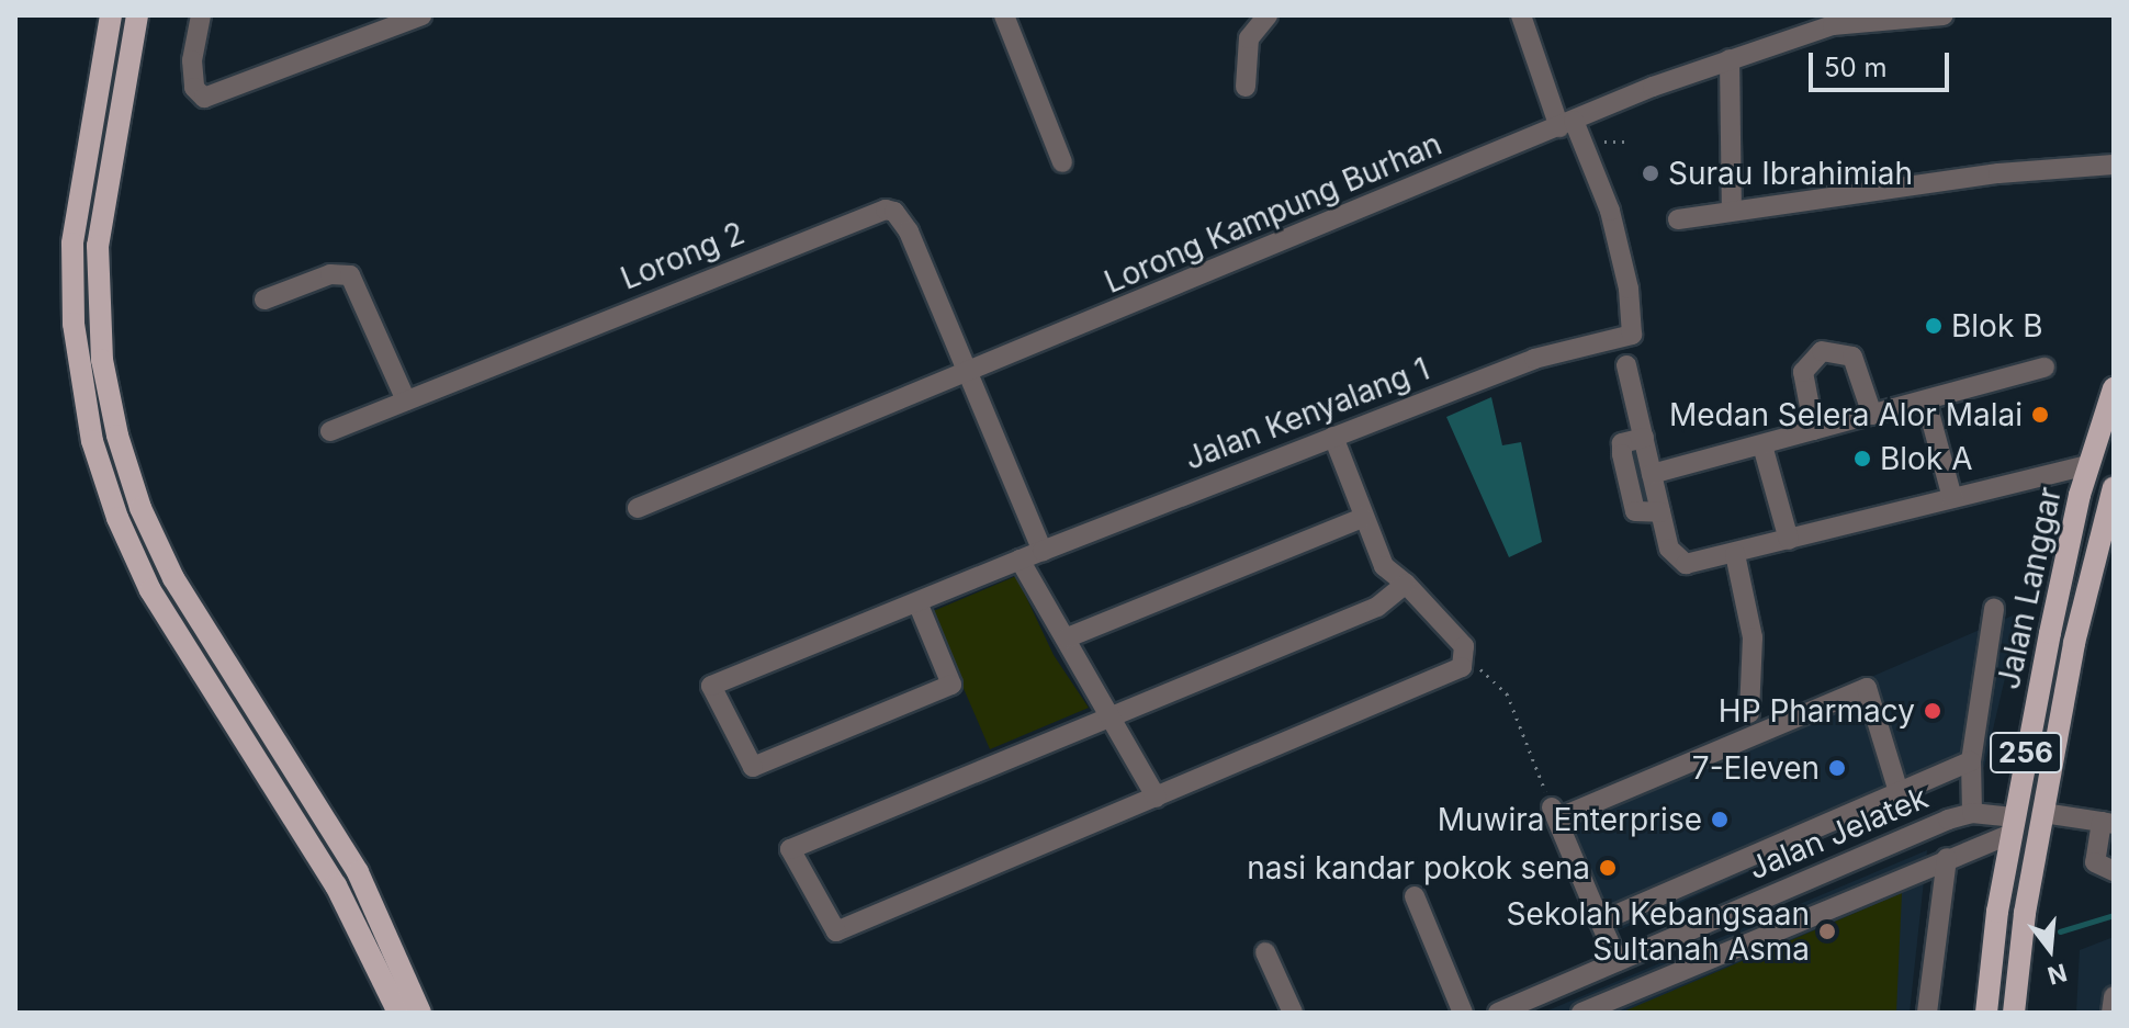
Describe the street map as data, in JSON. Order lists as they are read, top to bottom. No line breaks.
{"streets":{"main road":["Jalan Langgar","256"],"street":["Lorong Kampung Burhan","Lorong 2","Jalan Kenyalang 1","Jalan Jelatek"]},"crossings":[["Lorong Kampung Burhan","Lorong 2"],["Jalan Langgar","Jalan Jelatek"]],"places":["Surau Ibrahimiah","Blok B","Medan Selera Alor Malai","Blok A","HP Pharmacy","7-Eleven","Muwira Enterprise","nasi kandar pokok sena","Sekolah Kebangsaan Sultanah Asma"],"scale_bar":"50 m","north":"bottom"}
